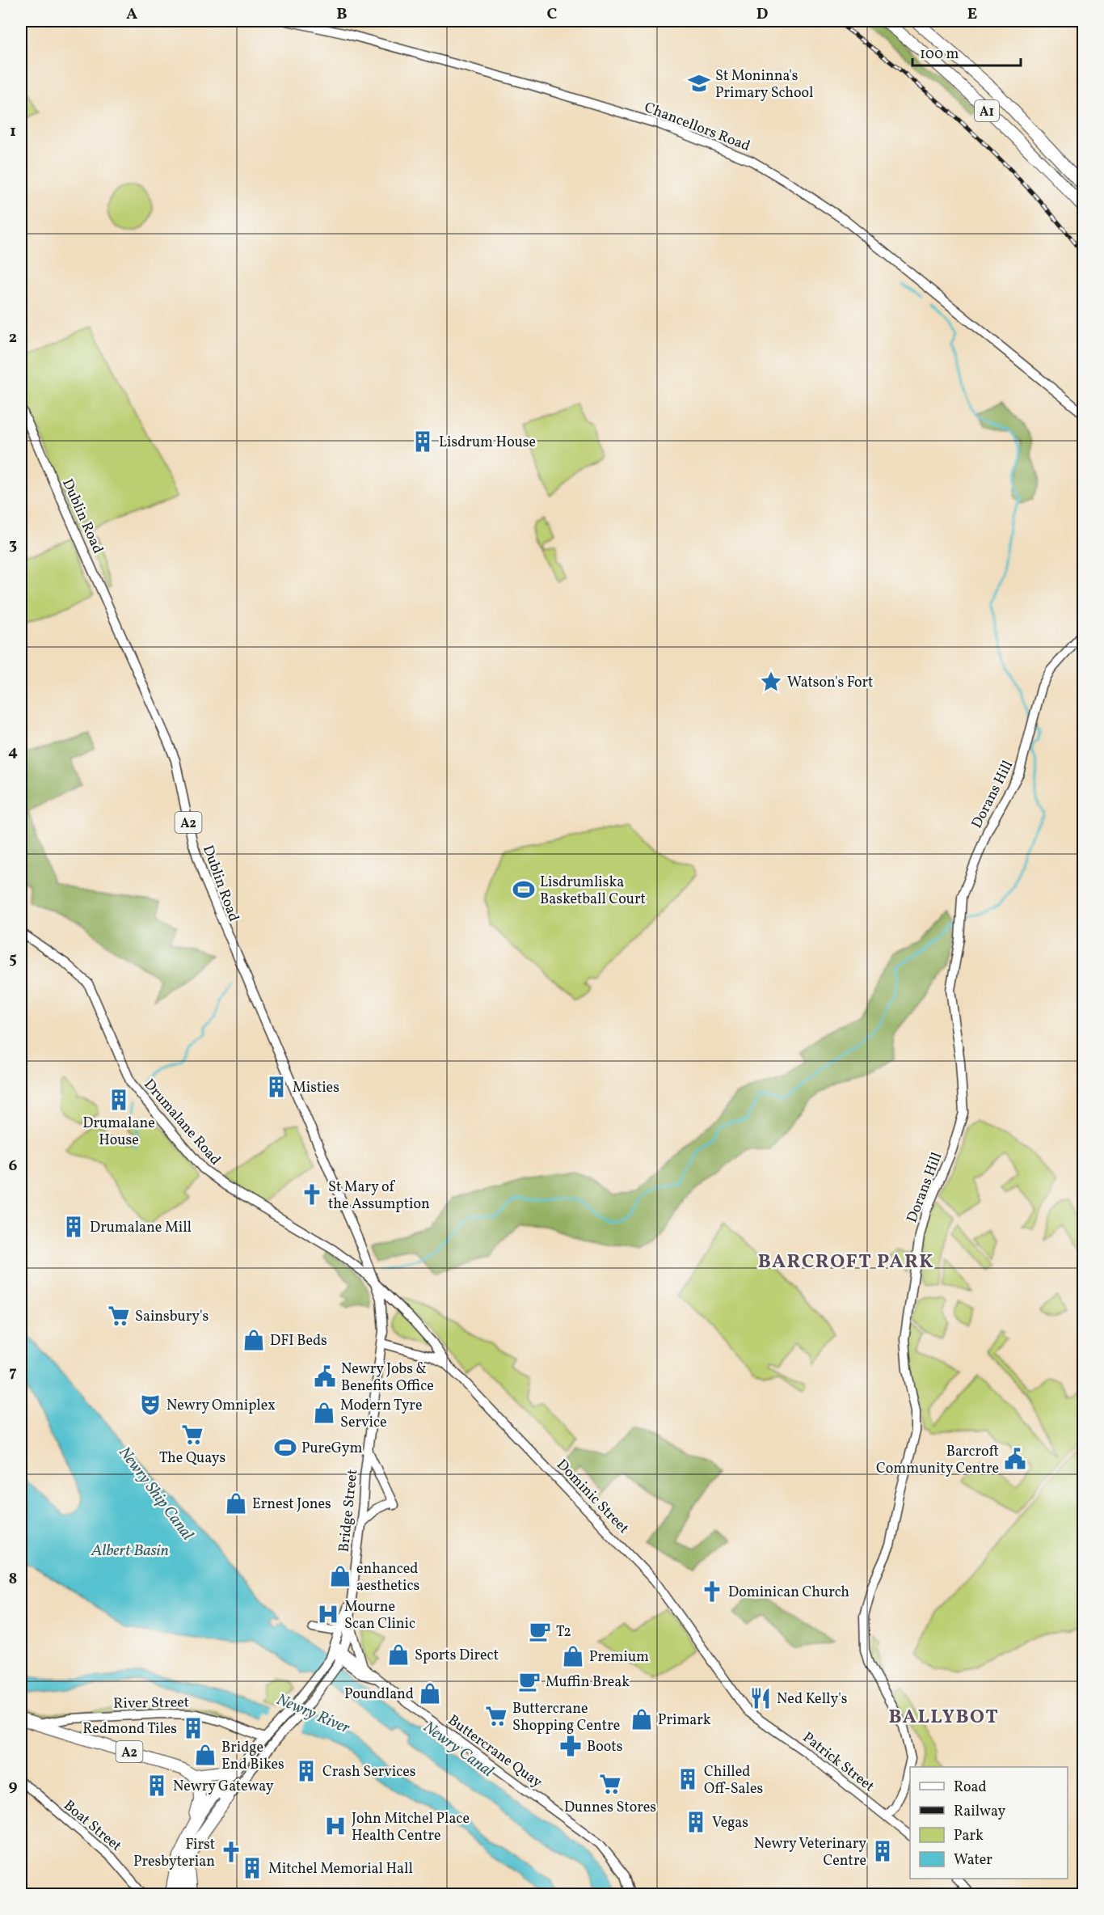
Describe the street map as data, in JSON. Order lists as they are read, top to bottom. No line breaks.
{"streets":{"highway":["A1","A2"],"main road":["Chancellors Road","Dublin Road","Dorans Hill","Drumalane Road","Dominic Street","Bridge Street","River Street","Buttercrane Quay","Patrick Street","Boat Street"]},"crossings":[["Dublin Road","Drumalane Road"],["Dublin Road","Bridge Street"],["Dorans Hill","Patrick Street"],["A2","Bridge Street"],["A2","River Street"],["A2","Buttercrane Quay"],["Drumalane Road","Bridge Street"],["Dominic Street","Bridge Street"],["Dominic Street","Patrick Street"],["Bridge Street","Buttercrane Quay"]],"districts":["BARCROFT PARK","BALLYBOT"],"water":["Newry Ship Canal","Albert Basin","Newry River","Newry Canal"],"places":{"school or university":["St Moninna's Primary School"],"building":["Lisdrum House","Misties","Drumalane House","Drumalane Mill","Redmond Tiles","Crash Services","Chilled Off-Sales","Newry Gateway","Vegas","Newry Veterinary Centre","Mitchel Memorial Hall"],"place":["Watson's Fort"],"sports":["Lisdrumliska Basketball Court","PureGym"],"church":["St Mary of the Assumption","Dominican Church","First Presbyterian"],"supermarket":["Sainsbury's","The Quays","Buttercrane Shopping Centre","Dunnes Stores"],"shop":["DFI Beds","Modern Tyre Service","Ernest Jones","enhanced aesthetics","Sports Direct","Premium","Poundland","Primark","Bridge End Bikes"],"public building":["Newry Jobs & Benefits Office","Barcroft Community Centre"],"theatre":["Newry Omniplex"],"hospital":["Mourne Scan Clinic","John Mitchel Place Health Centre"],"cafe":["T2","Muffin Break"],"restaurant":["Ned Kelly's"],"pharmacy":["Boots"]},"legend":["Road","Railway","Park","Water"],"scale_bar":"100 m","grid":{"columns":["A","B","C","D","E"],"rows":["1","2","3","4","5","6","7","8","9"]}}
